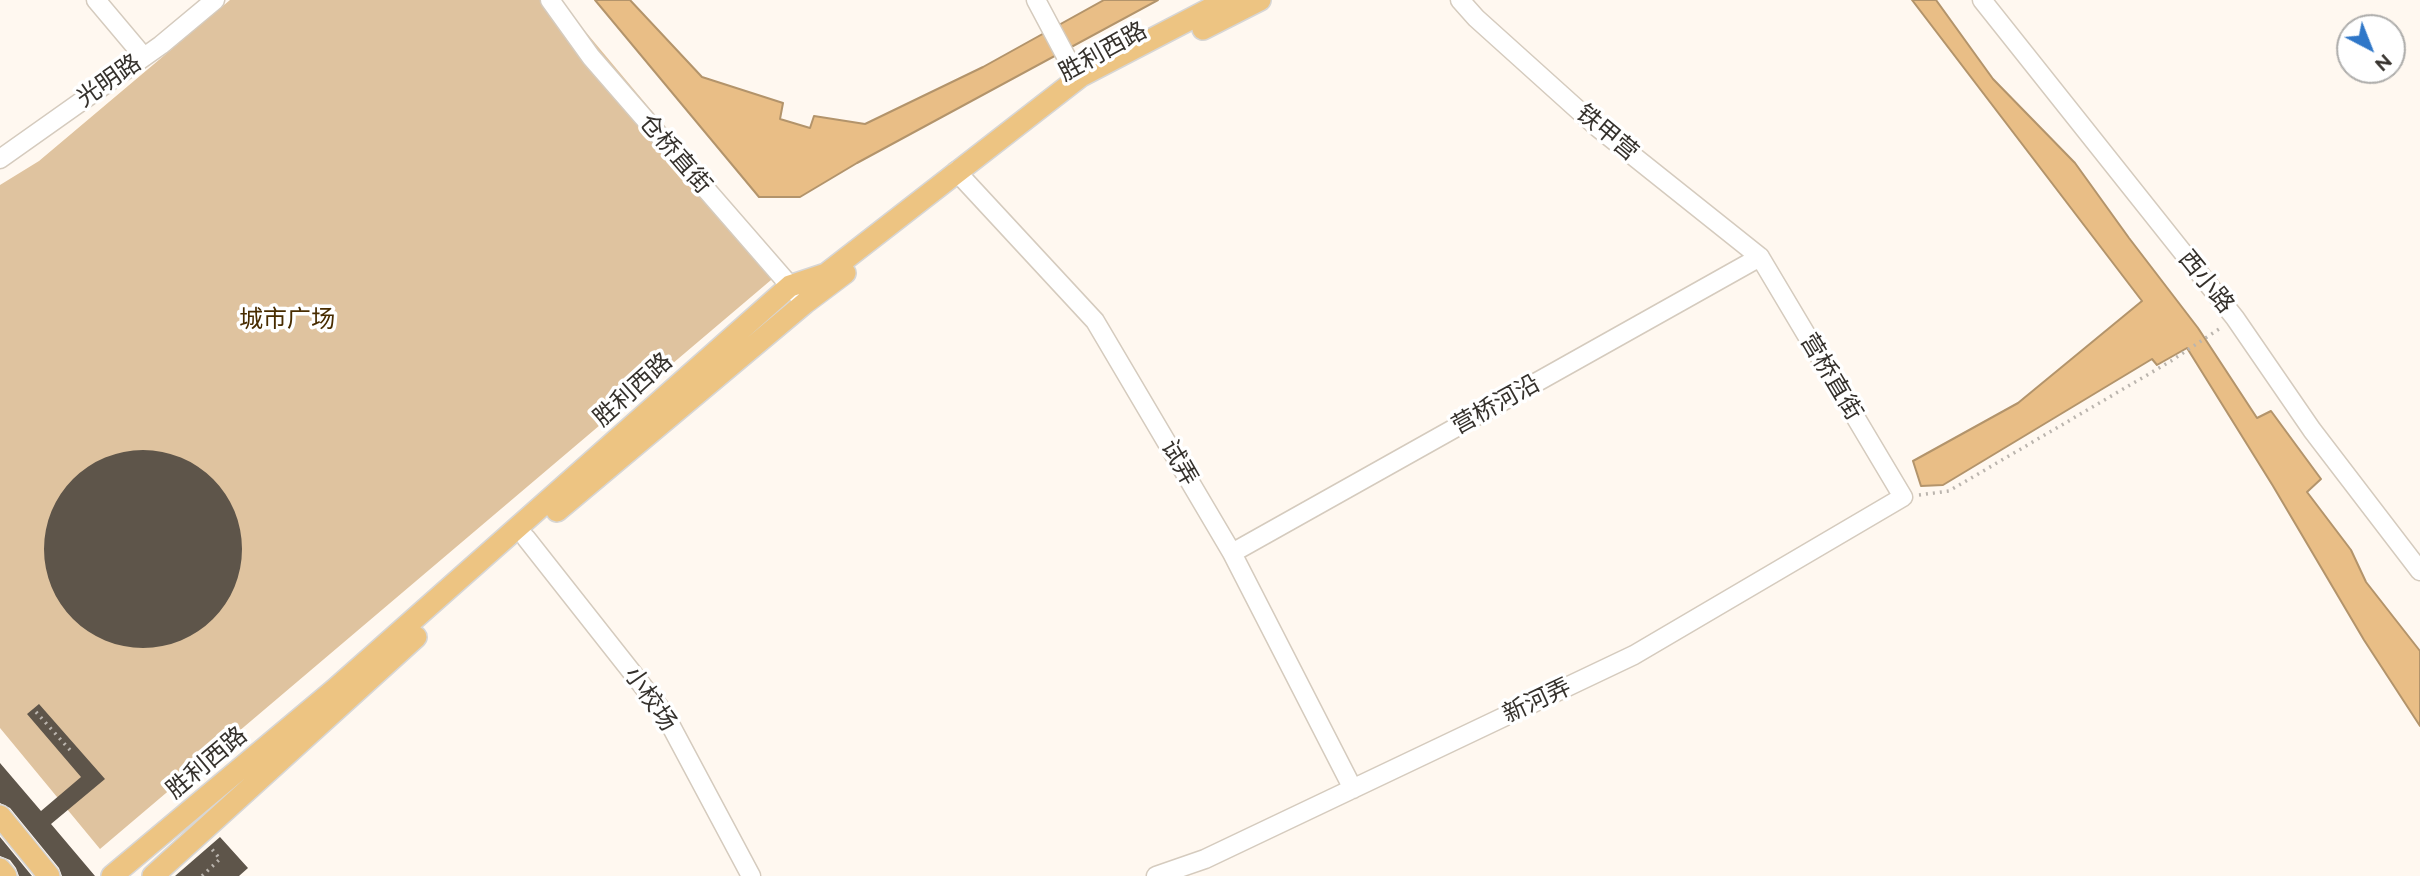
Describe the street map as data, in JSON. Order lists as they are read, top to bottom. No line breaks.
{"streets":{"main road":["胜利西路"],"street":["光明路","铁甲营","仓桥直街","西小路","营桥直街","营桥河沿","试弄","小校场","新河弄"]},"crossings":[["胜利西路","仓桥直街"],["胜利西路","试弄"],["胜利西路","小校场"],["铁甲营","营桥直街"],["铁甲营","营桥河沿"],["营桥直街","营桥河沿"],["营桥直街","新河弄"],["营桥河沿","试弄"],["试弄","新河弄"]],"parks":["城市广场"],"north":"bottom right"}
